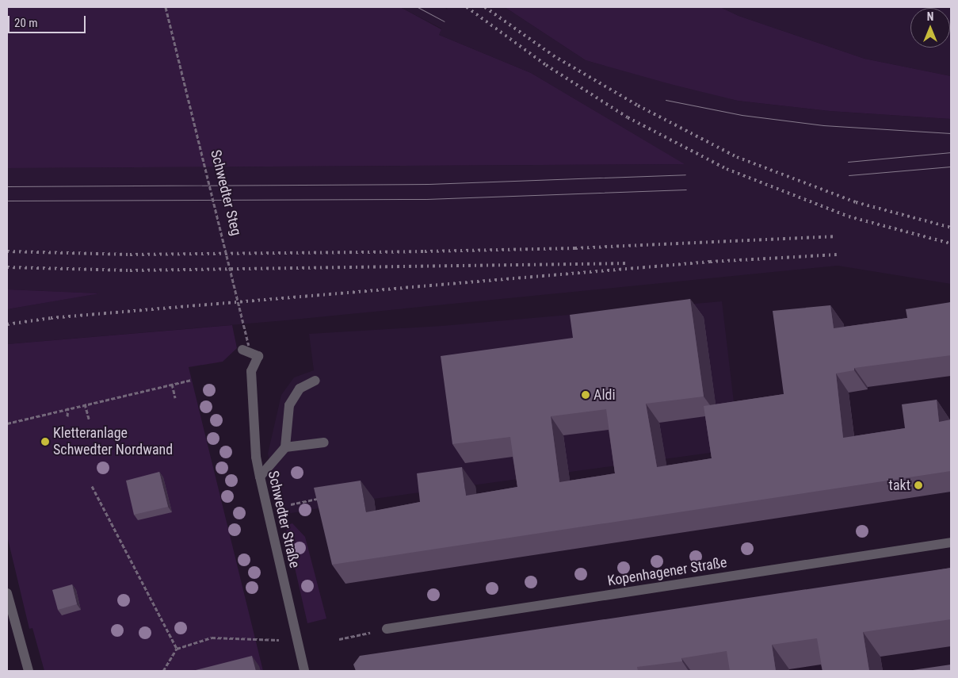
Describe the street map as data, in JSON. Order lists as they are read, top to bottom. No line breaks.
{"streets":{"street":["Schwedter Straße","Kopenhagener Straße"],"path":["Schwedter Steg"]},"crossings":[["Schwedter Steg","Schwedter Straße"]],"places":["Aldi","Kletteranlage Schwedter Nordwand","takt"],"scale_bar":"20 m","north":"top"}
